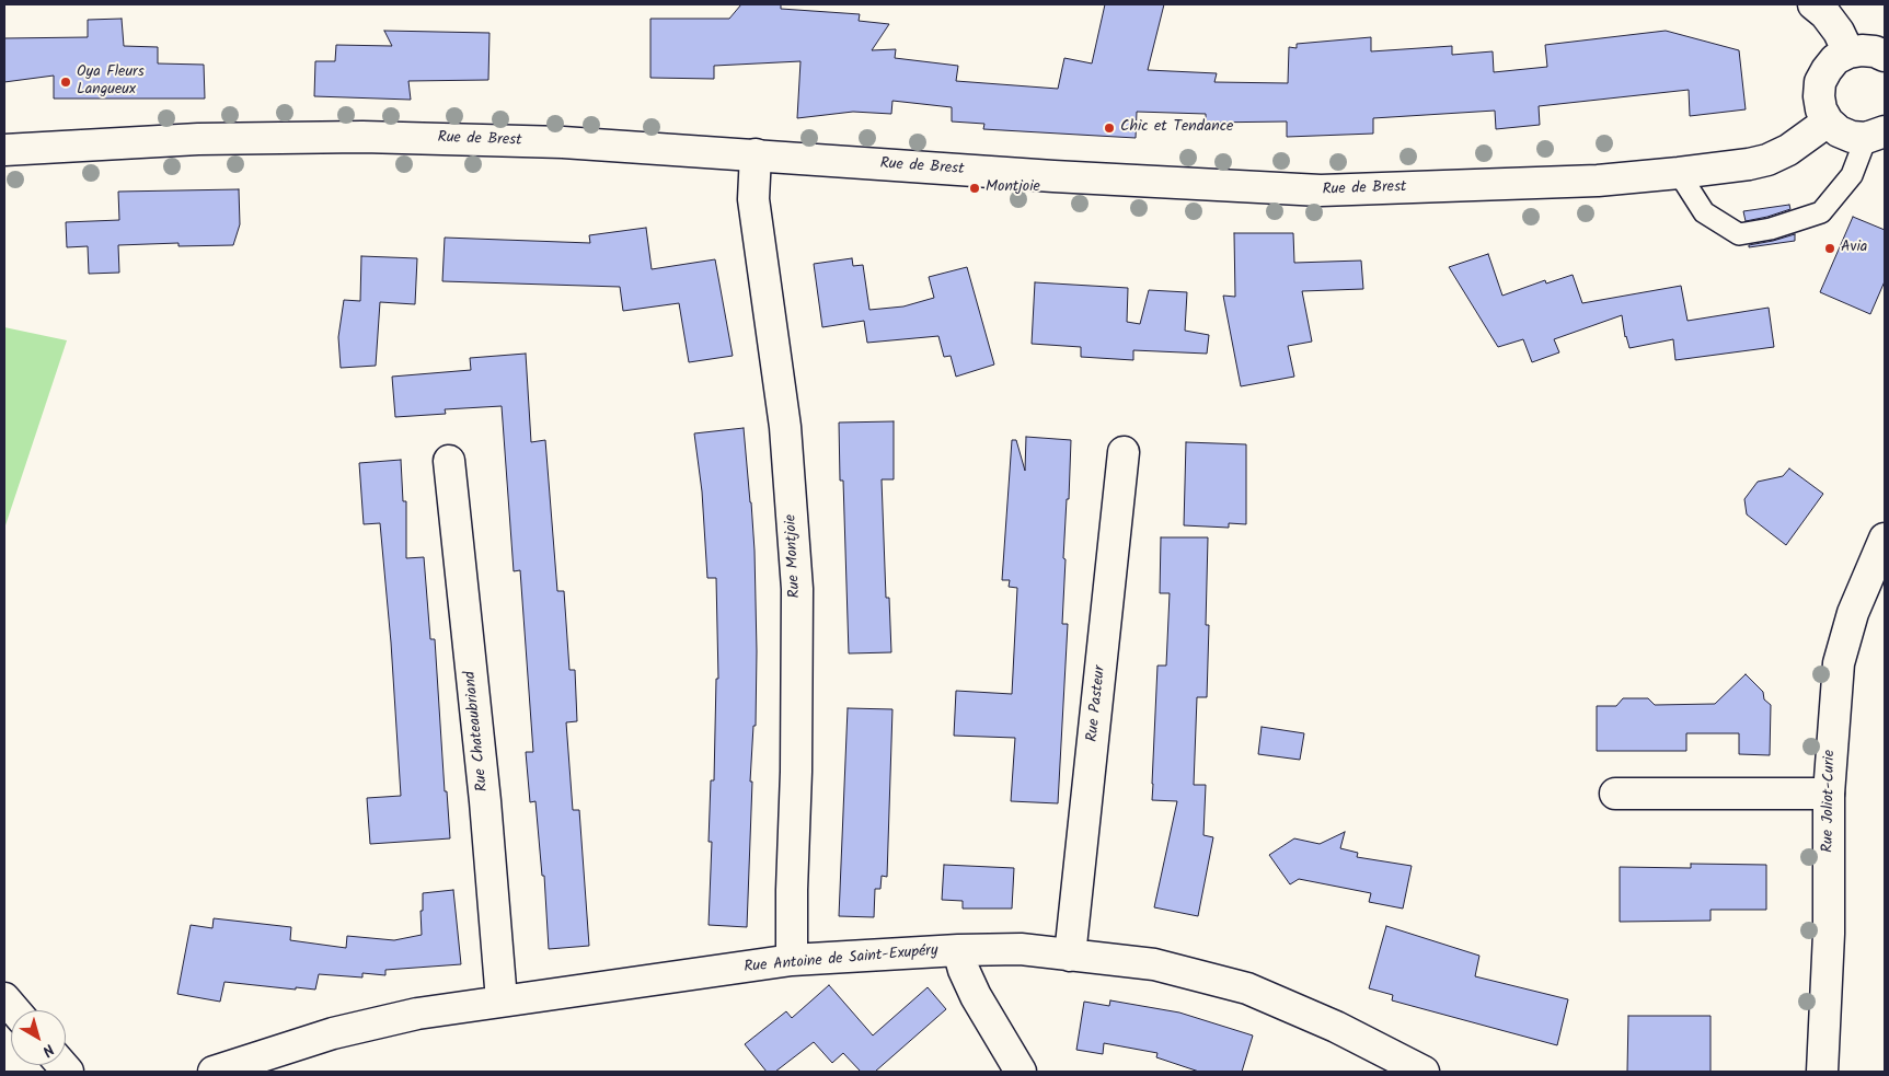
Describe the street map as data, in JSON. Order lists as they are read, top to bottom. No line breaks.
{"streets":{"street":["Rue de Brest","Rue Montjoie","Rue Pasteur","Rue Chateaubriand","Rue Joliot-Curie","Rue Antoine de Saint-Exupéry"]},"crossings":[["Rue de Brest","Rue Montjoie"],["Rue Montjoie","Rue Antoine de Saint-Exupéry"],["Rue Pasteur","Rue Antoine de Saint-Exupéry"],["Rue Chateaubriand","Rue Antoine de Saint-Exupéry"]],"places":["Oya Fleurs Langueux","Chic et Tendance","Montjoie","Avia"],"north":"bottom right"}
